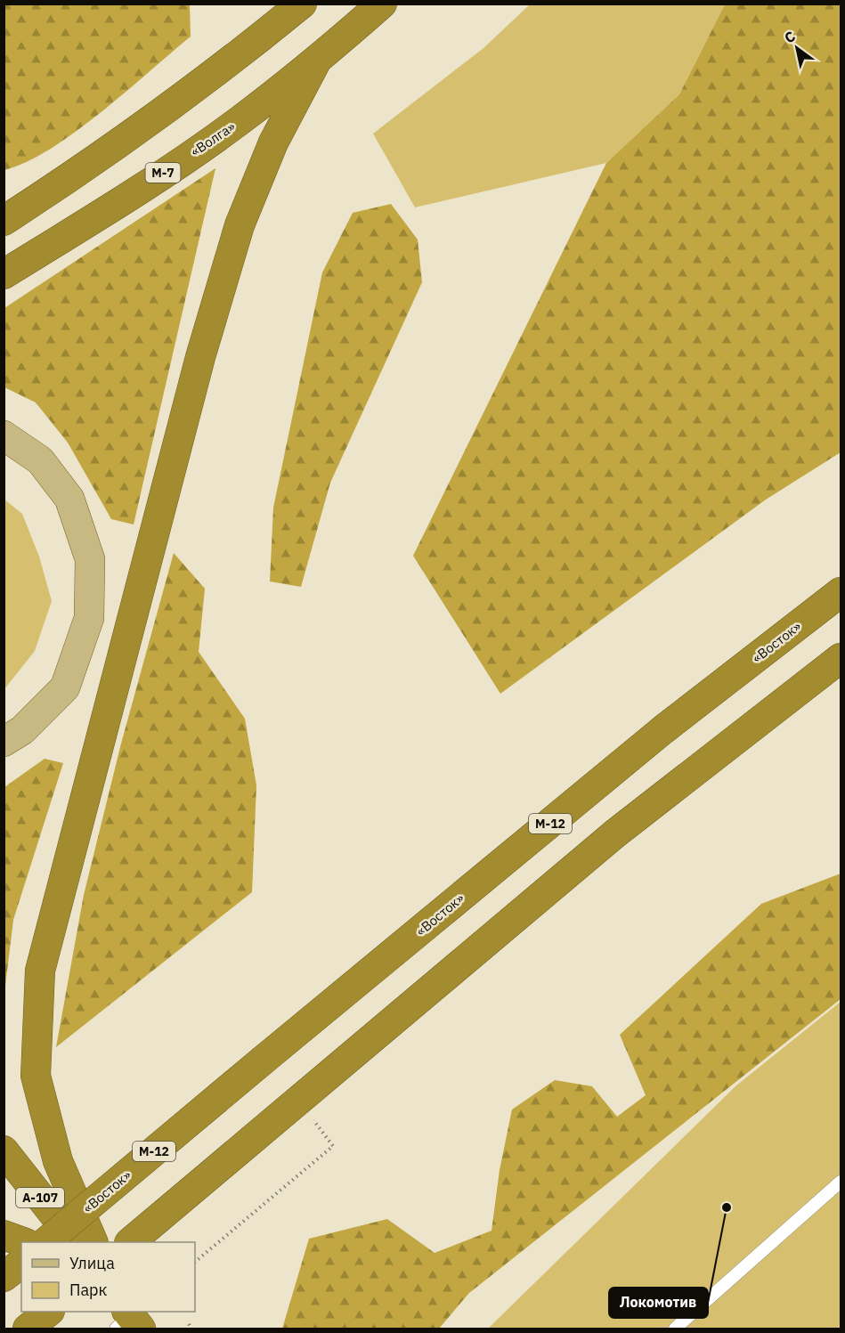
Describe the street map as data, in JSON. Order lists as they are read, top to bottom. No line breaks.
{"streets":{"highway":["«Волга»","М-7","«Восток»","М-12","А-107"]},"places":["Локомотив"],"legend":["Улица","Парк"],"north":"top left"}
